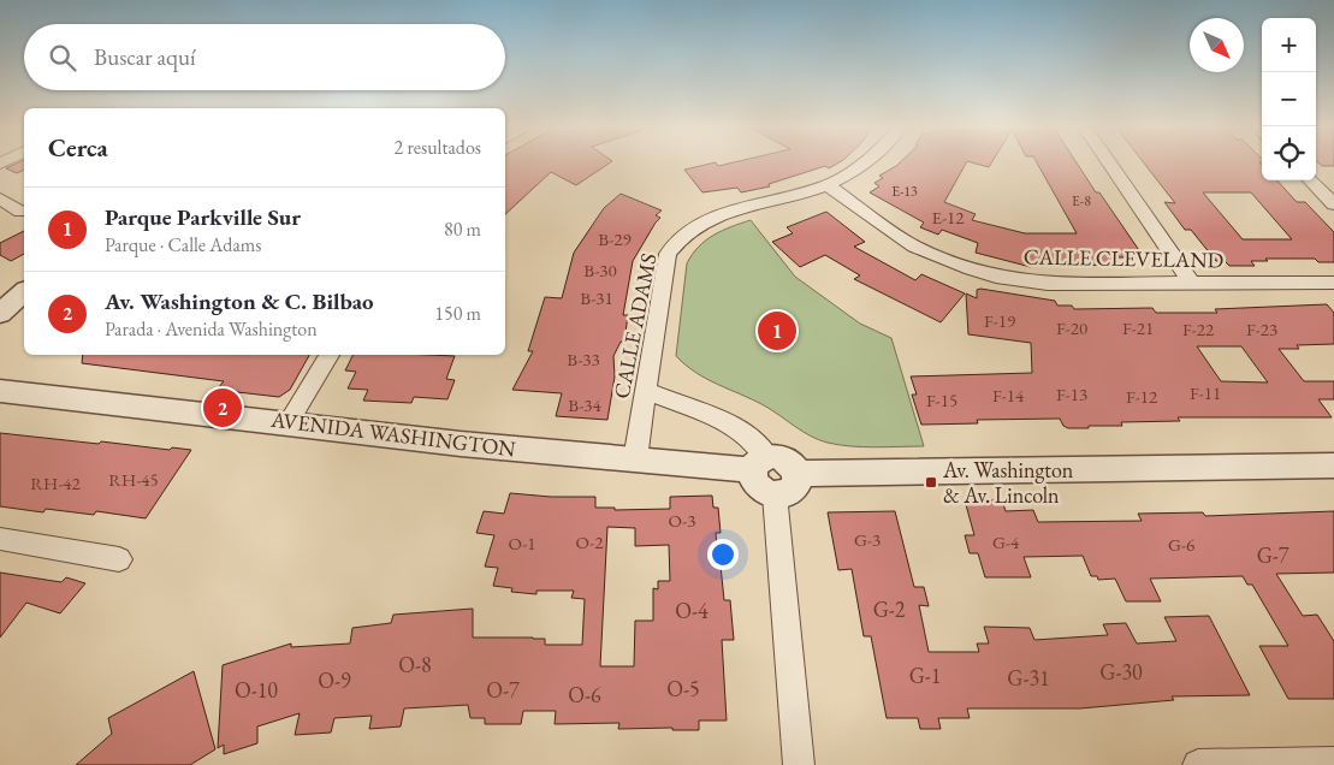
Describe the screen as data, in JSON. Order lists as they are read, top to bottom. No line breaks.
{"streets":{"street":["CALLE CLEVELAND","CALLE ADAMS","AVENIDA WASHINGTON"]},"crossings":[["CALLE CLEVELAND","CALLE ADAMS"],["CALLE ADAMS","AVENIDA WASHINGTON"]],"places":{"transit":["Av. Washington & Av. Lincoln"]},"house_numbers":["E-13","E-8","E-12","B-29","B-30","B-31","F-19","F-20","F-21","F-22","F-23","B-33","F-11","F-13","F-14","F-12","F-15","B-34","RH-45","RH-42","O-3","G-3","O-2","G-4","O-1","G-6","G-7","G-2","O-4","O-8","G-30","G-1","G-31","O-9","O-5","O-10","O-7","O-6"],"north":"bottom right","page":{"map_buttons":["+","−"],"search":"Buscar aquí","heading":["Cerca","2 resultados"],"list":[{"mark":"1","name":"Parque Parkville Sur","note":"Parque · Calle Adams","value":"80 m"},{"mark":"2","name":"Av. Washington & C. Bilbao","note":"Parada · Avenida Washington","value":"150 m"}],"pins":["1","2"]}}
